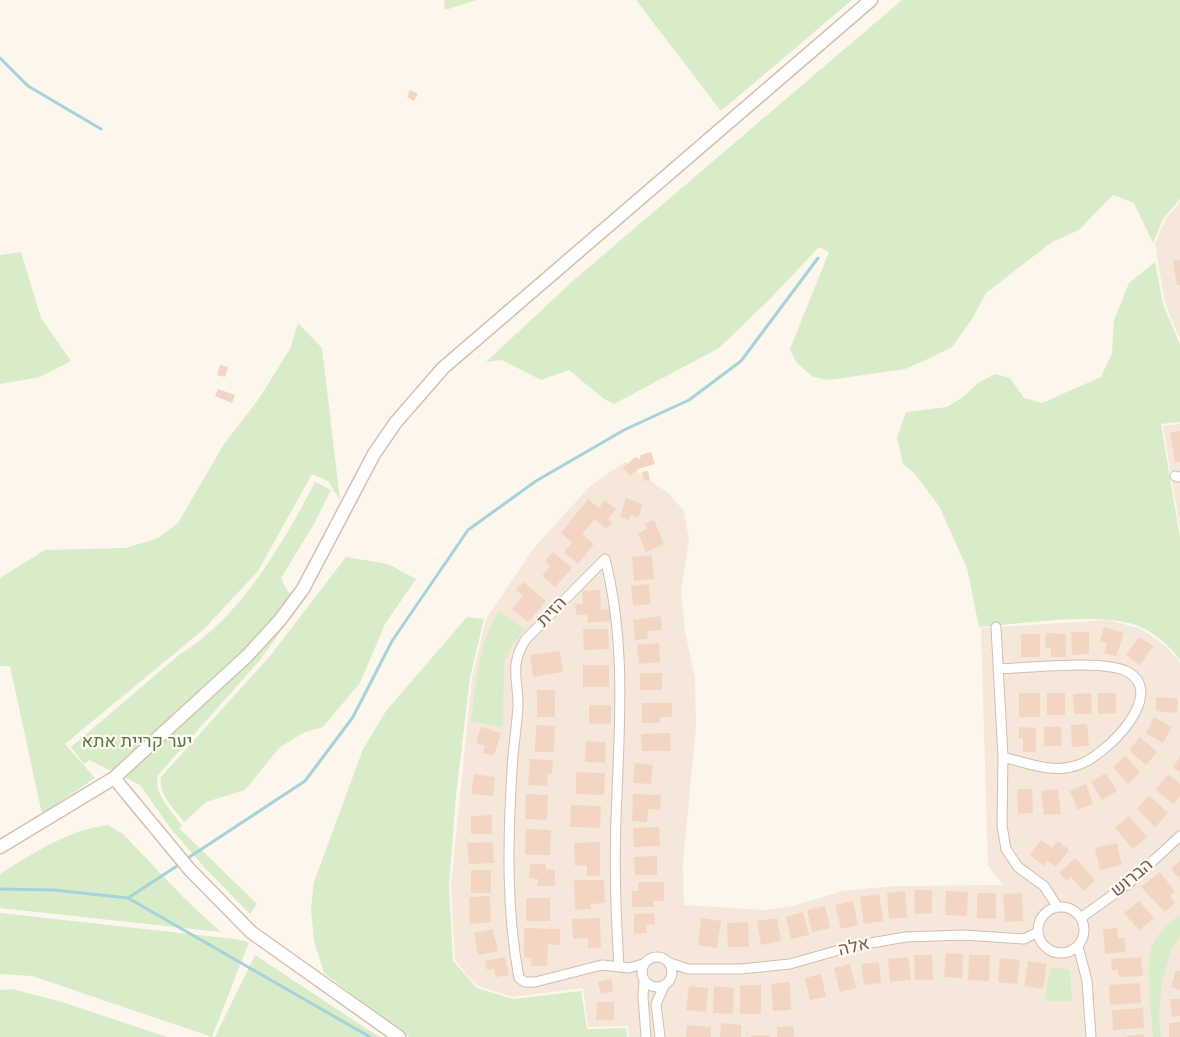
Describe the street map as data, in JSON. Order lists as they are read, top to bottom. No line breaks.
{"streets":{"street":["הזית","הברוש","אלה"]},"crossings":[["הזית","אלה"],["הברוש","אלה"]],"parks":["יער קריית אתא"]}
